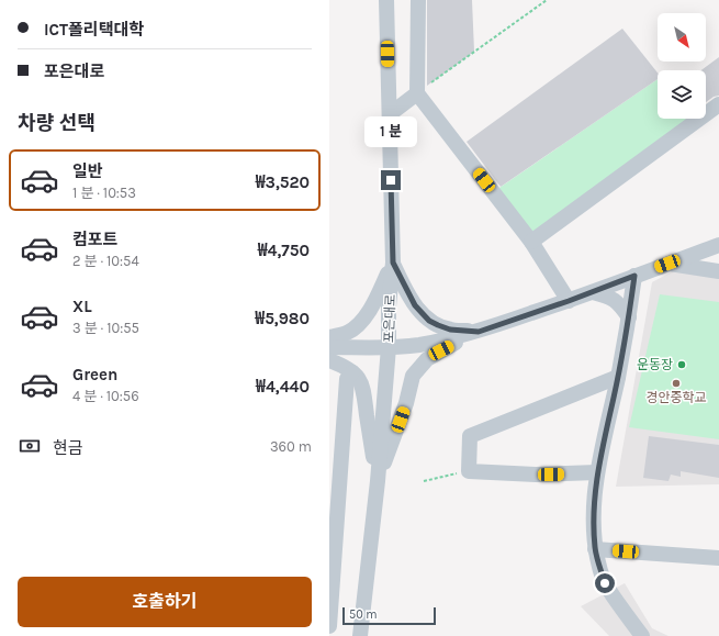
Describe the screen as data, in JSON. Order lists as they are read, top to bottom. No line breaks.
{"streets":{"street":["포은대로"]},"places":["운동장","경안중학교"],"scale_bar":"50 m","north":"bottom right","page":{"banner":["ICT폴리택대학","포은대로"],"heading":"차량 선택","bubble":"1 분","list":[{"name":"일반","note":"1 분 · 10:53","value":"₩3,520"},{"name":"컴포트","note":"2 분 · 10:54","value":"₩4,750"},{"name":"XL","note":"3 분 · 10:55","value":"₩5,980"},{"name":"Green","note":"4 분 · 10:56","value":"₩4,440"}],"pay":["현금","360 m"],"buttons":"호출하기","scale":"50 m"}}
